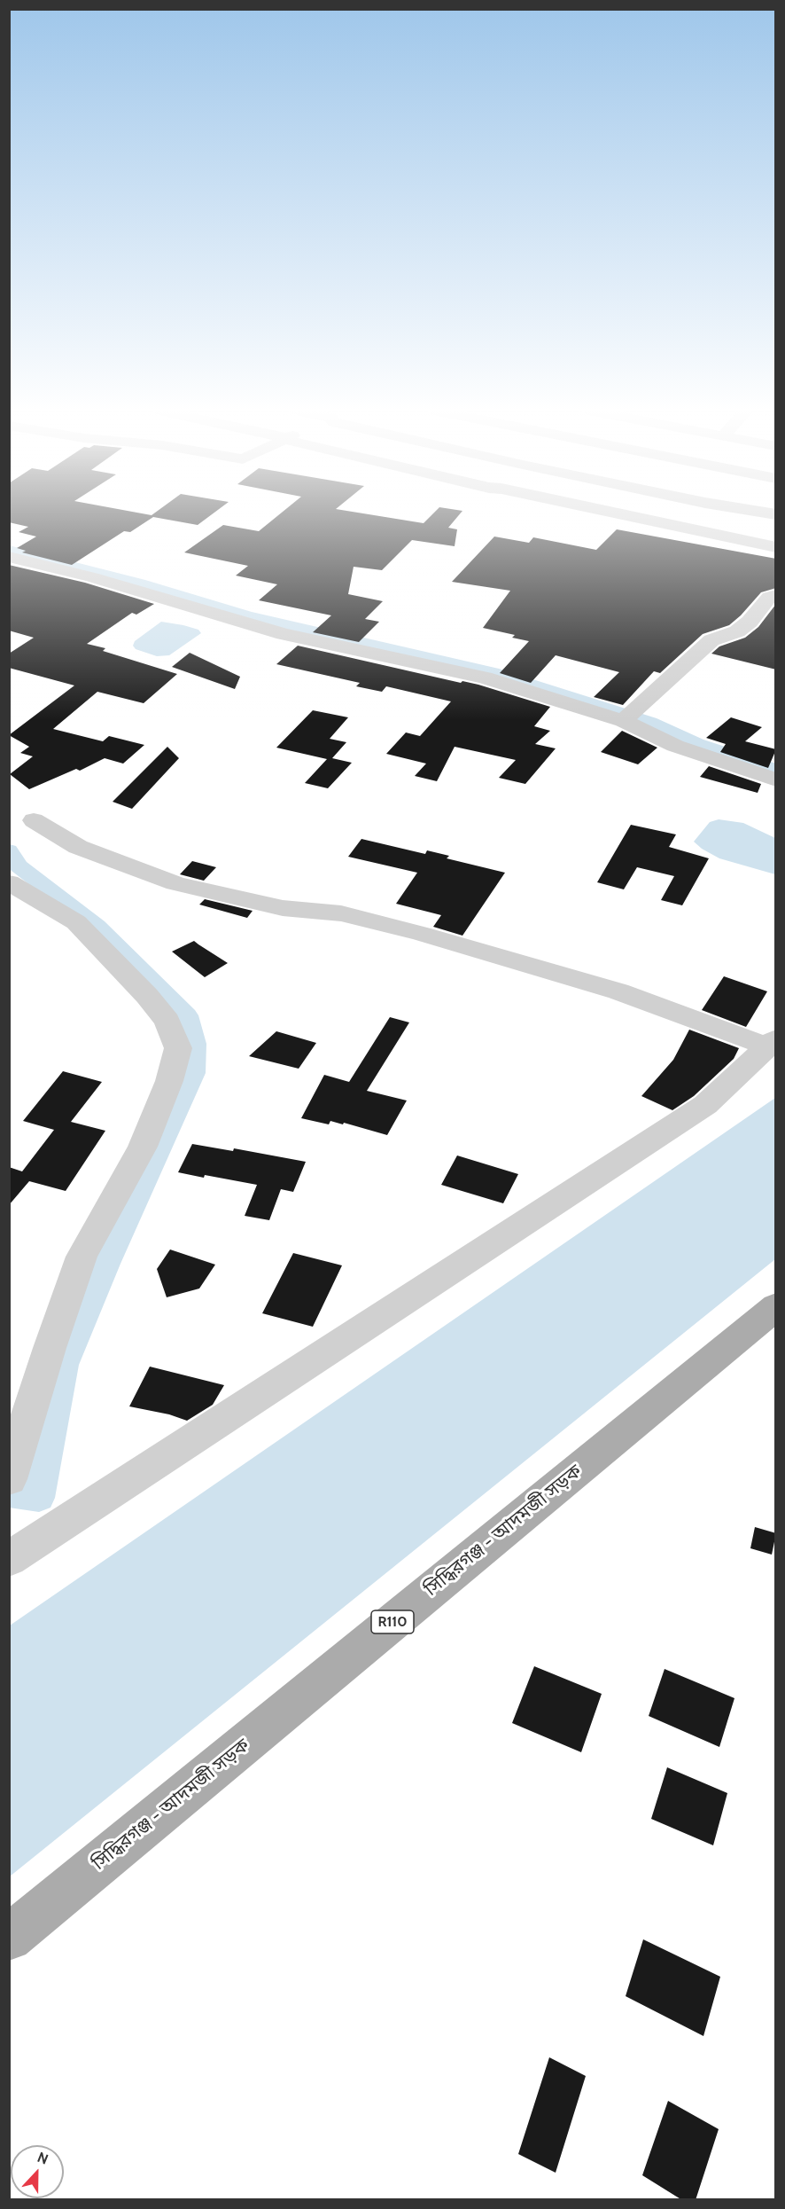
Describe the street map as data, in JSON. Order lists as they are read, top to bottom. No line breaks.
{"streets":{"main road":["সিদ্ধিরগঞ্জ - আদমজী সড়ক","R110"]},"north":"top"}
